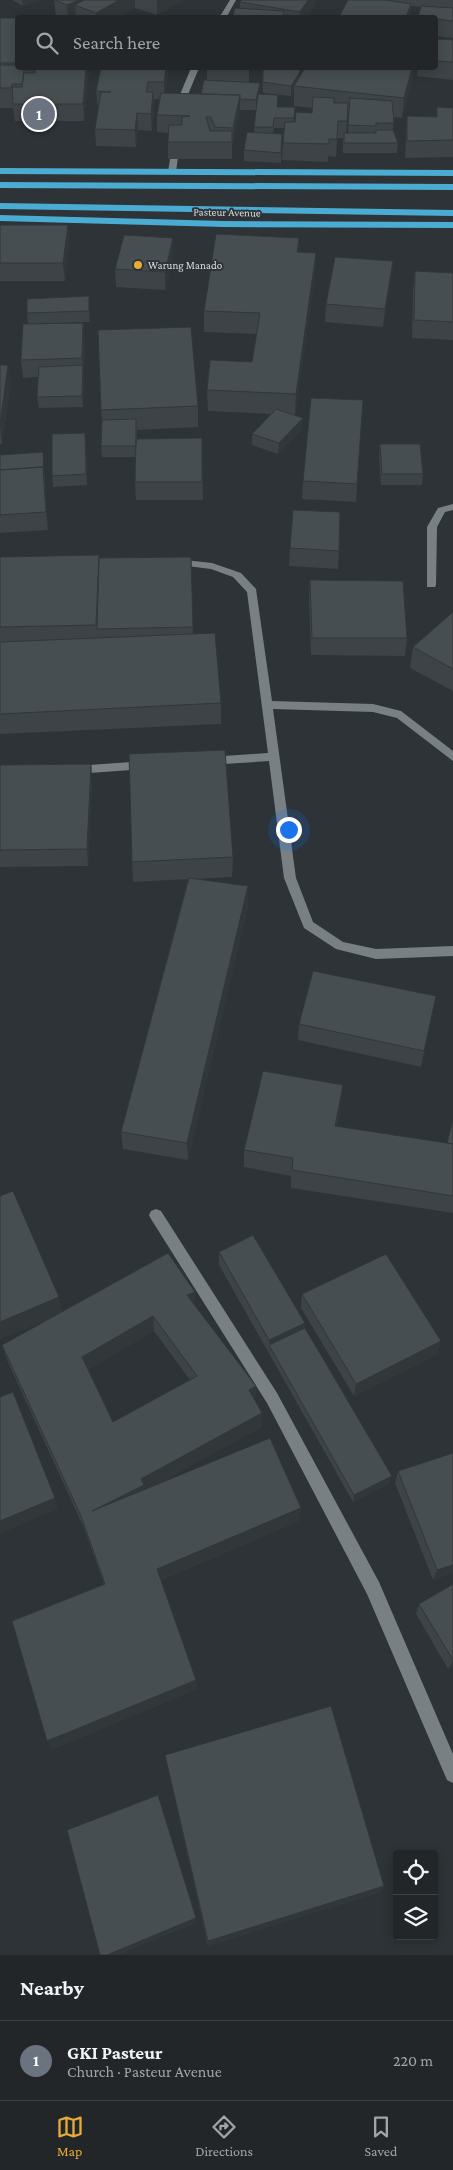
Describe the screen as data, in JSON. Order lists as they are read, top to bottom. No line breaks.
{"streets":{"highway":["Pasteur Avenue"]},"places":["Warung Manado"],"page":{"search":"Search here","pins":"1","heading":"Nearby","list":[{"mark":"1","name":"GKI Pasteur","note":"Church · Pasteur Avenue","value":"220 m"}],"nav":["Map","Directions","Saved"]}}
